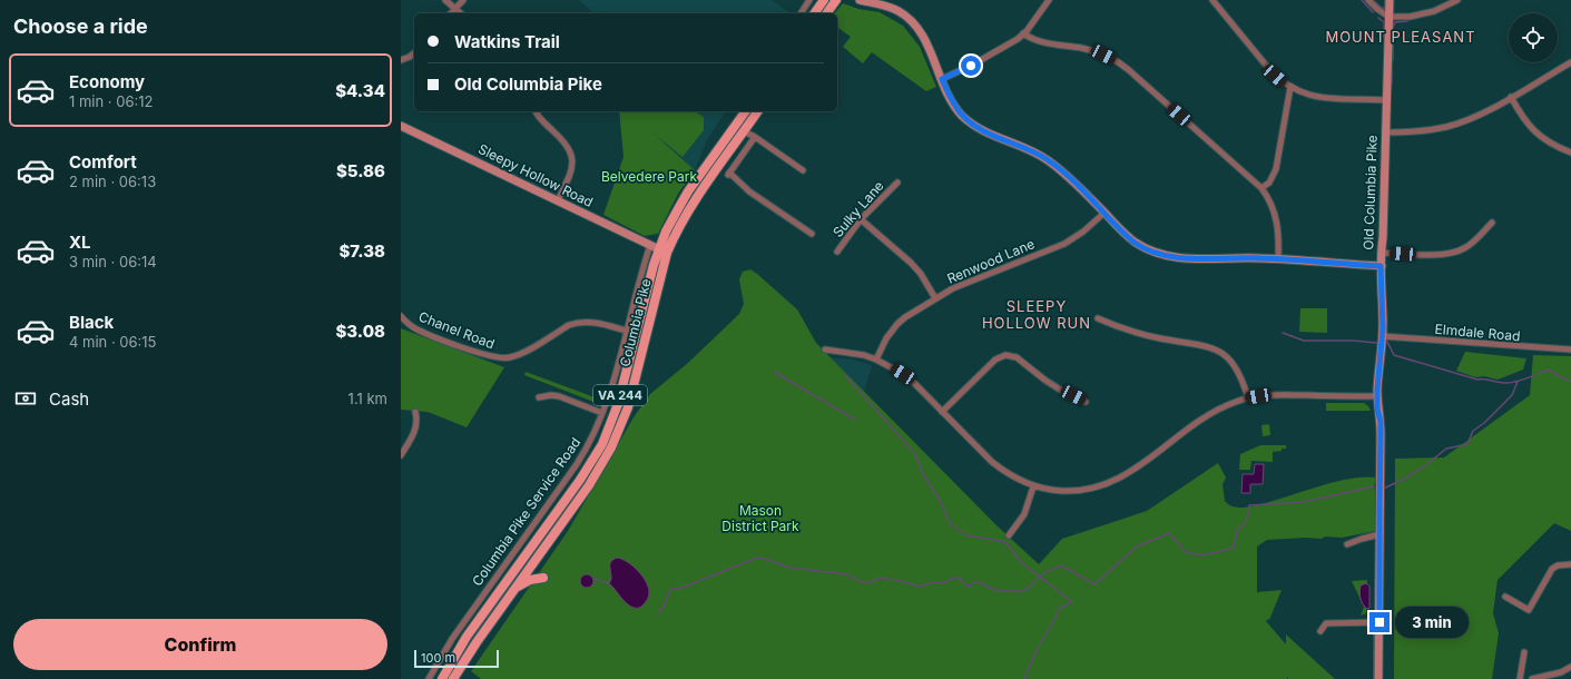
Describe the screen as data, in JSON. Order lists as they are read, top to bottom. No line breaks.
{"streets":{"main road":["Columbia Pike","VA 244"],"street":["Sleepy Hollow Road","Old Columbia Pike","Sulky Lane","Renwood Lane","Chanel Road","Elmdale Road","Columbia Pike Service Road"]},"crossings":[["Sleepy Hollow Road","Columbia Pike"],["Sleepy Hollow Road","Columbia Pike Service Road"],["Old Columbia Pike","Elmdale Road"],["Chanel Road","Columbia Pike Service Road"]],"districts":["MOUNT PLEASANT","SLEEPY HOLLOW RUN"],"parks":["Belvedere Park","Mason District Park"],"scale_bar":"100 m","page":{"heading":"Choose a ride","banner":["Watkins Trail","Old Columbia Pike"],"list":[{"name":"Economy","note":"1 min · 06:12","value":"$4.34"},{"name":"Comfort","note":"2 min · 06:13","value":"$5.86"},{"name":"XL","note":"3 min · 06:14","value":"$7.38"},{"name":"Black","note":"4 min · 06:15","value":"$3.08"}],"pay":["Cash","1.1 km"],"bubble":"3 min","buttons":"Confirm","scale":"100 m"}}
